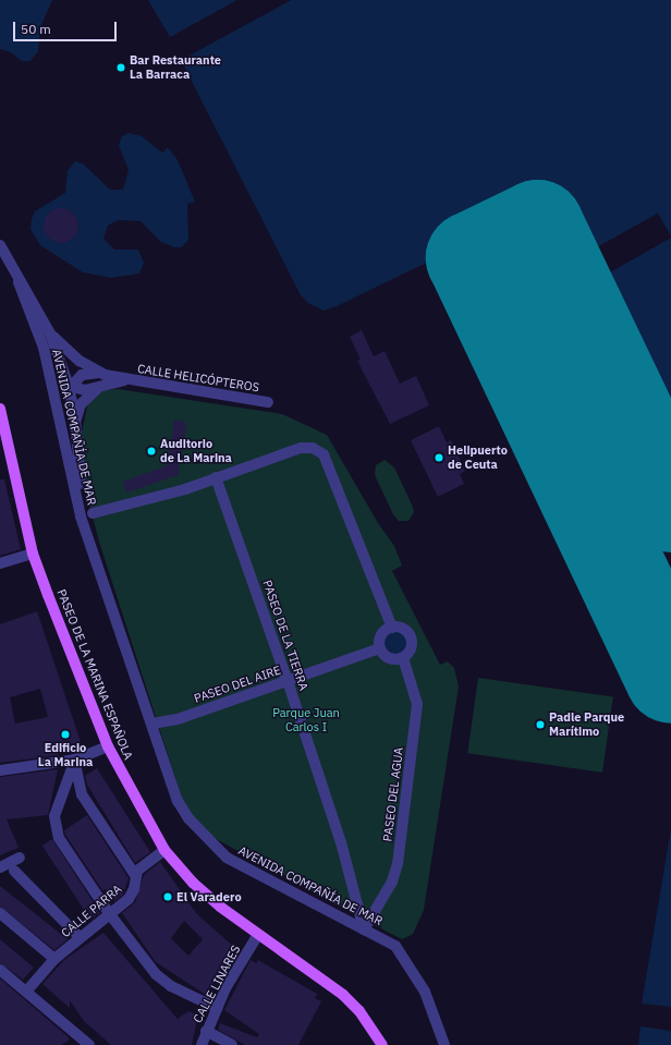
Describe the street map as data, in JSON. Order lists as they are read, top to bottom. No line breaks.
{"streets":{"main road":["PASEO DE LA MARINA ESPAÑOLA"],"street":["CALLE HELICÓPTEROS","AVENIDA COMPAÑÍA DE MAR","PASEO DE LA TIERRA","PASEO DEL AIRE","PASEO DEL AGUA","CALLE PARRA","CALLE LINARES"]},"crossings":[["CALLE HELICÓPTEROS","AVENIDA COMPAÑÍA DE MAR"],["AVENIDA COMPAÑÍA DE MAR","PASEO DE LA TIERRA"],["AVENIDA COMPAÑÍA DE MAR","PASEO DEL AIRE"],["AVENIDA COMPAÑÍA DE MAR","PASEO DEL AGUA"],["PASEO DE LA TIERRA","PASEO DEL AIRE"],["PASEO DE LA TIERRA","PASEO DEL AGUA"],["PASEO DE LA MARINA ESPAÑOLA","CALLE LINARES"],["PASEO DEL AIRE","PASEO DEL AGUA"]],"parks":["Parque Juan Carlos I"],"places":["Bar Restaurante La Barraca","Auditorio de La Marina","Helipuerto de Ceuta","Padle Parque Marítimo","Edificio La Marina","El Varadero"],"scale_bar":"50 m"}
